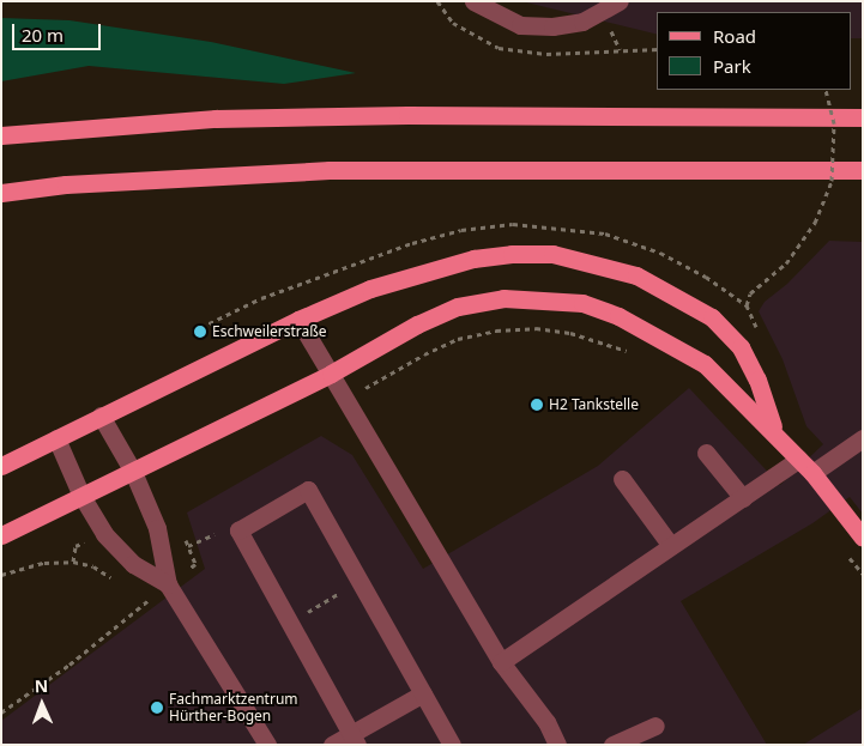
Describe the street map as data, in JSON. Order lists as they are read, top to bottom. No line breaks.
{"places":["Eschweilerstraße","H2 Tankstelle","Fachmarktzentrum Hürther-Bogen"],"legend":["Road","Park"],"scale_bar":"20 m","north":"top"}
